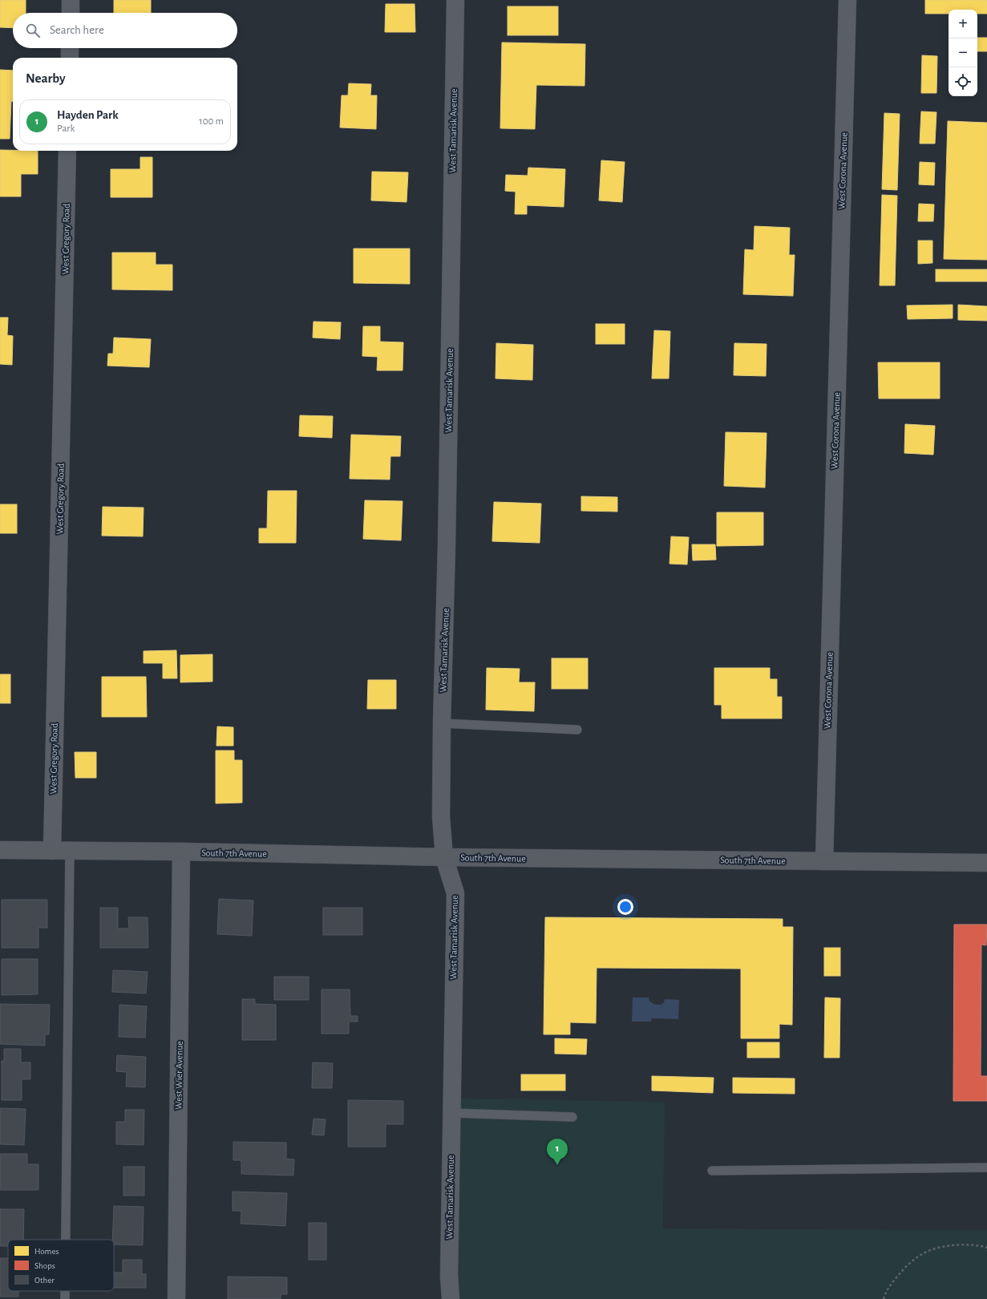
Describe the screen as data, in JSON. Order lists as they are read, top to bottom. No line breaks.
{"streets":{"main road":["South 7th Avenue"],"street":["West Tamarisk Avenue","West Corona Avenue","West Gregory Road","West Wier Avenue"]},"crossings":[["West Tamarisk Avenue","South 7th Avenue"],["West Corona Avenue","South 7th Avenue"],["West Gregory Road","South 7th Avenue"],["South 7th Avenue","West Wier Avenue"]],"legend":["Homes","Shops","Other"],"page":{"map_buttons":["+","−"],"search":"Search here","heading":"Nearby","list":[{"mark":"1","name":"Hayden Park","note":"Park","value":"100 m"}],"pins":"1"}}
